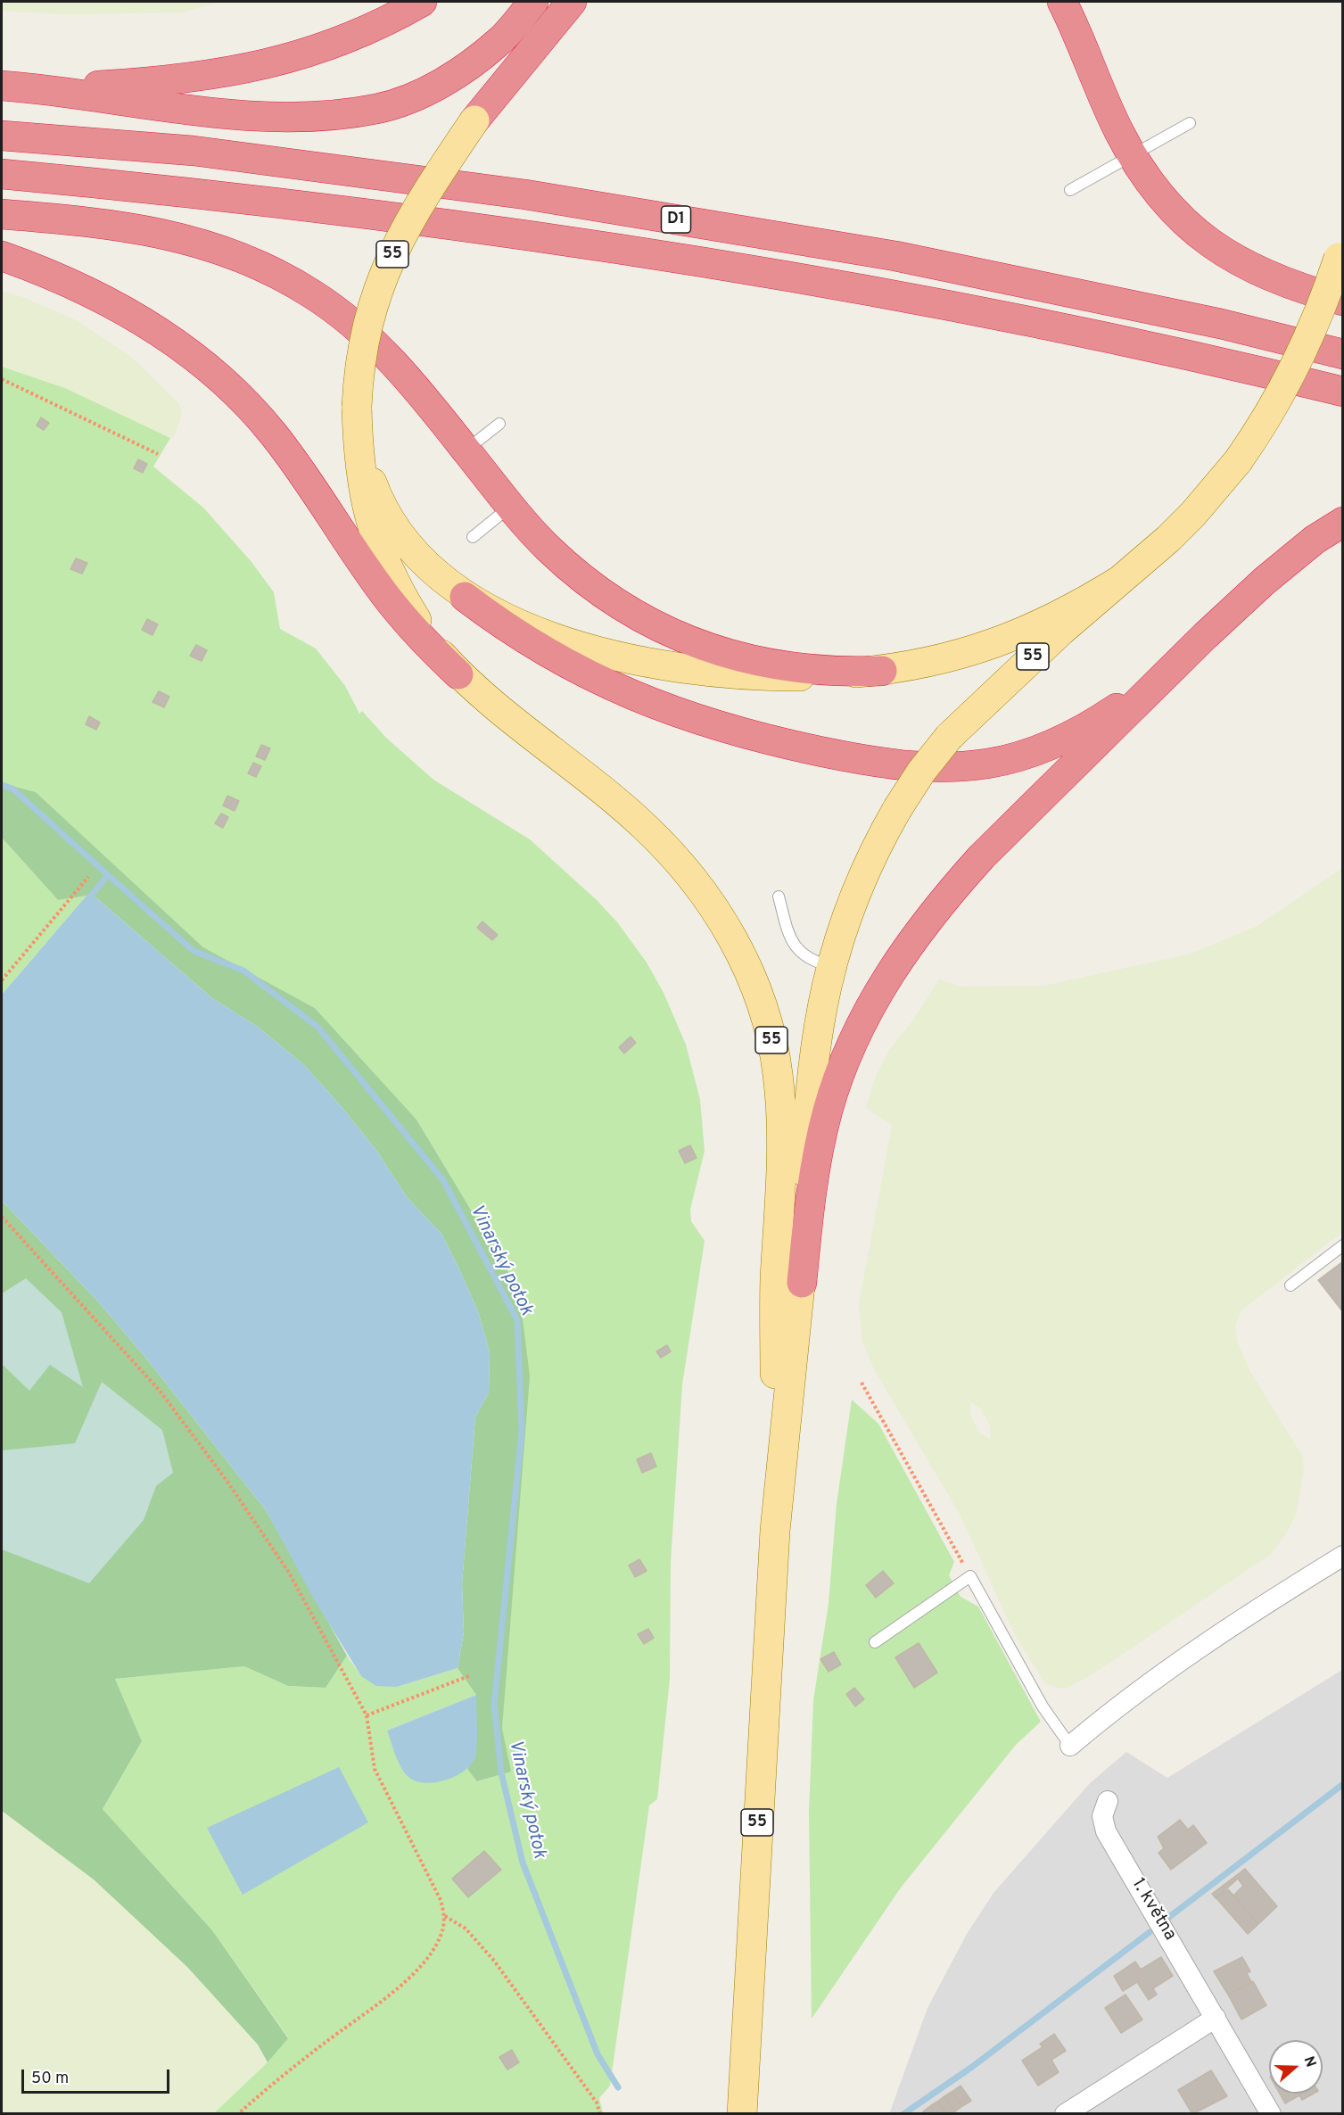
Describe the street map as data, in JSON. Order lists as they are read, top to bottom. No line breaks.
{"streets":{"highway":["D1"],"main road":["55"],"street":["1. května"]},"water":["Vinarský potok"],"scale_bar":"50 m","north":"right"}
